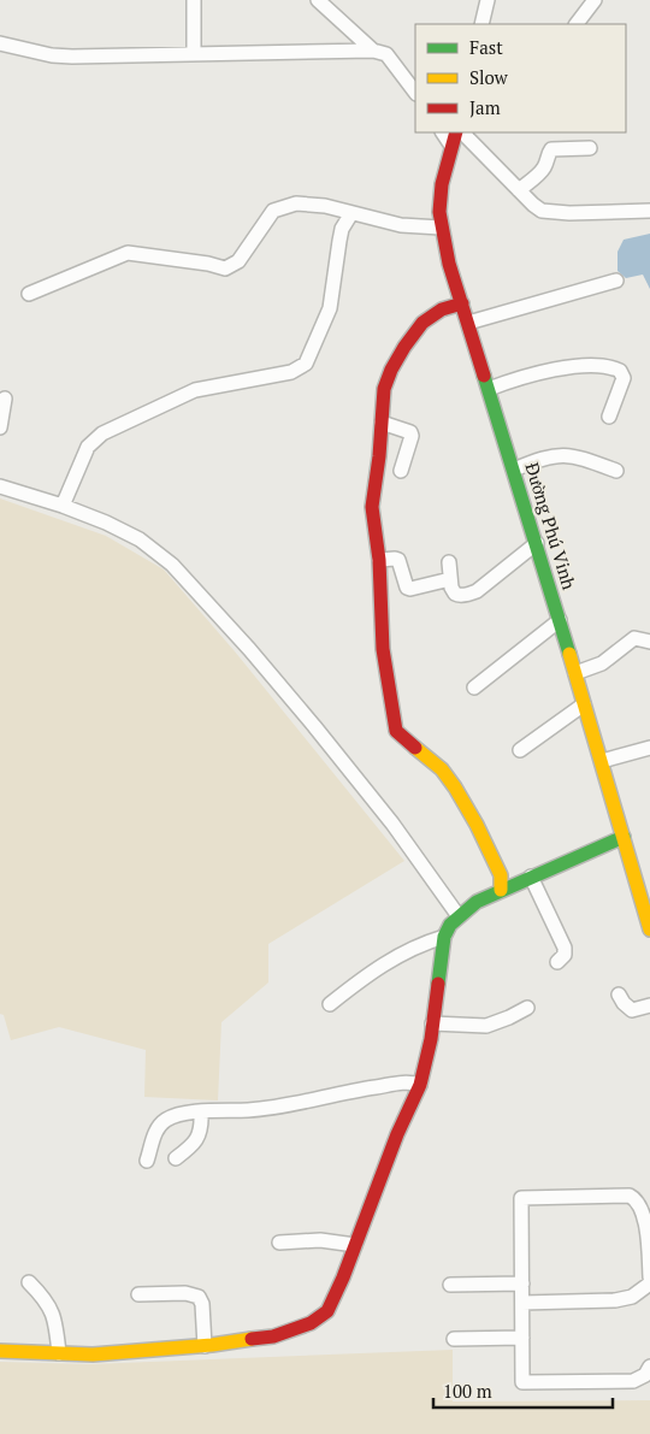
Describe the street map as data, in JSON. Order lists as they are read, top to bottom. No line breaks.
{"streets":{"street":["Đường Phú Vinh"]},"legend":["Fast","Slow","Jam"],"scale_bar":"100 m"}
